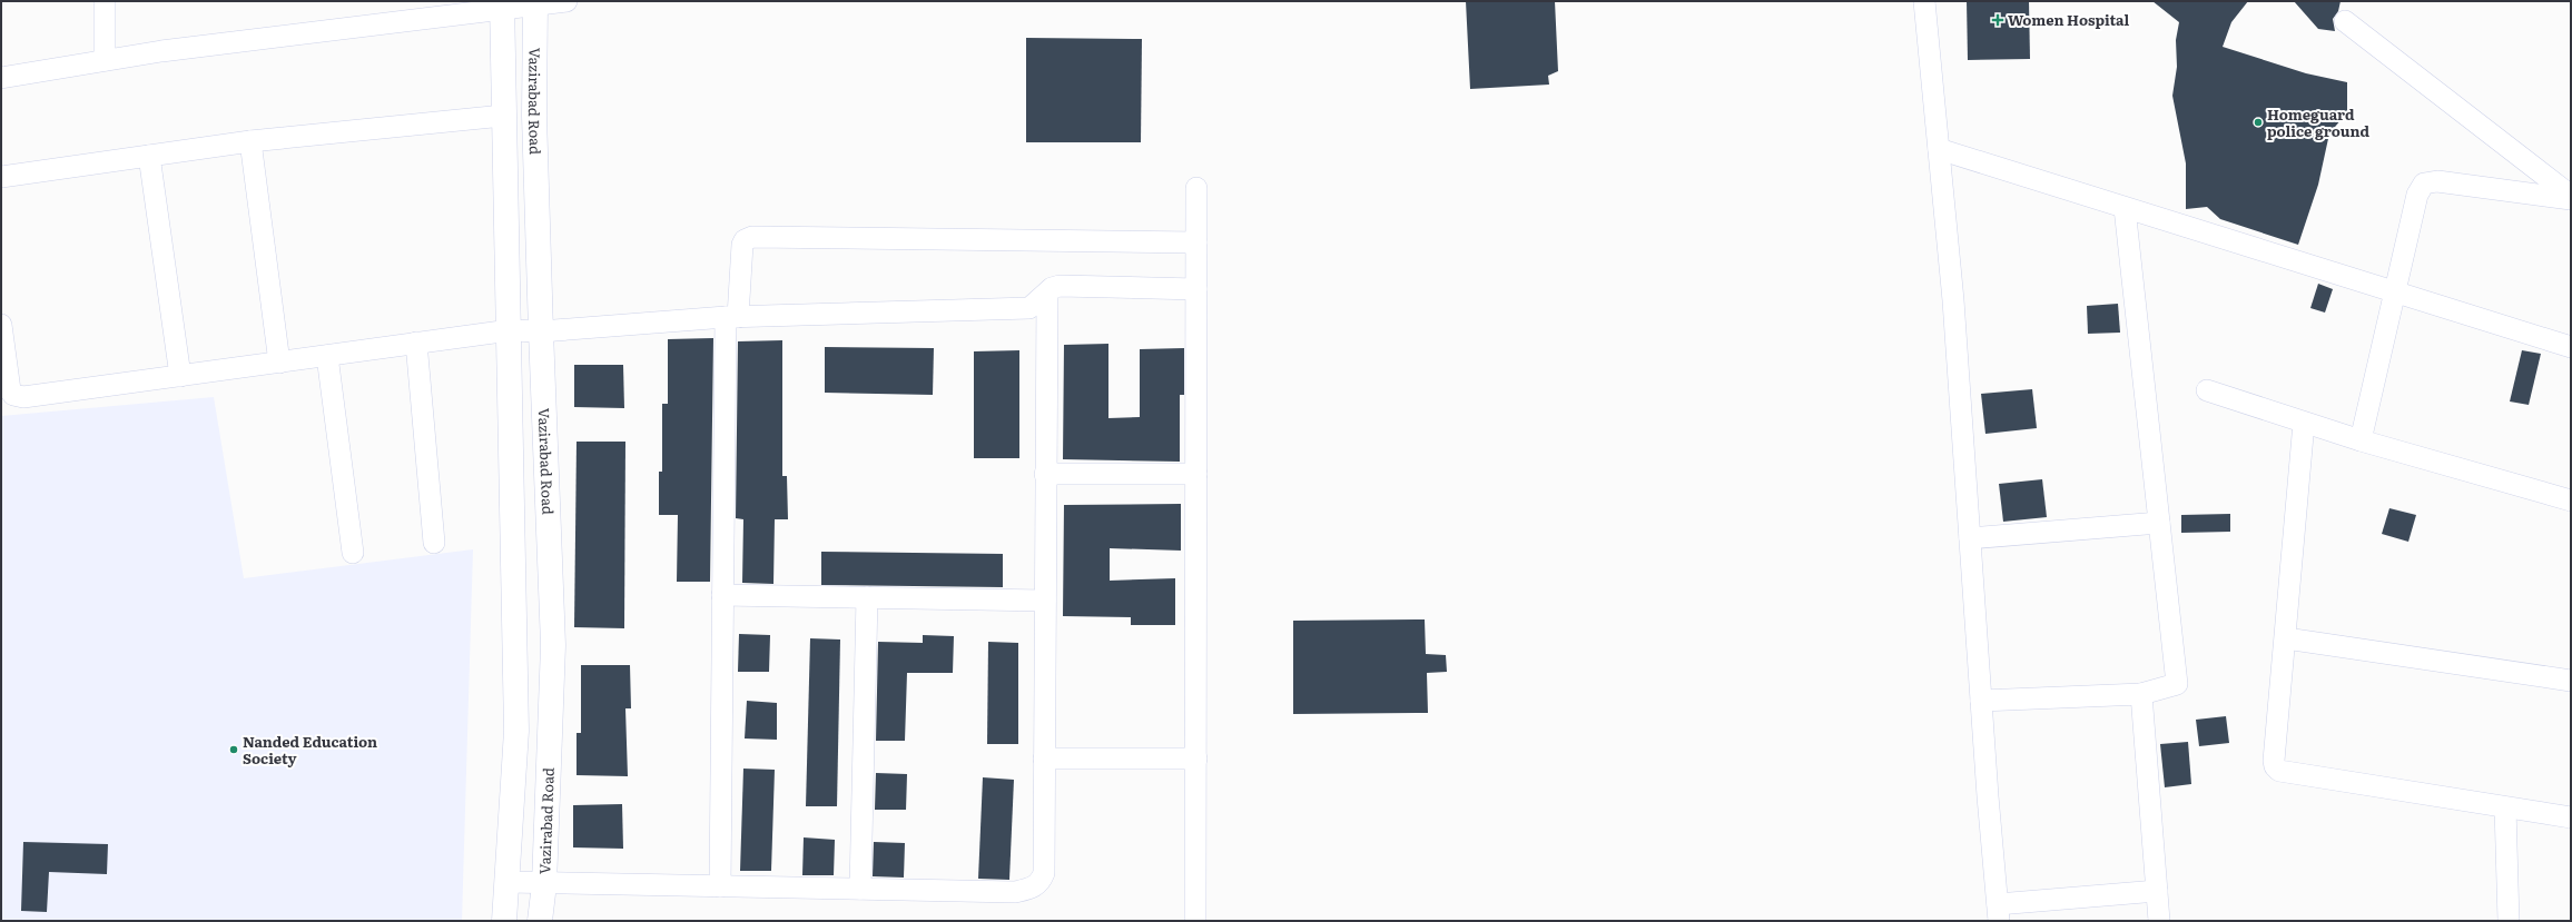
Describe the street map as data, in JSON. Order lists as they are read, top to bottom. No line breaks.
{"streets":{"main road":["Vazirabad Road"]},"places":{"health":["Women Hospital"],"other":["Homeguard police ground","Nanded Education Society"]}}
